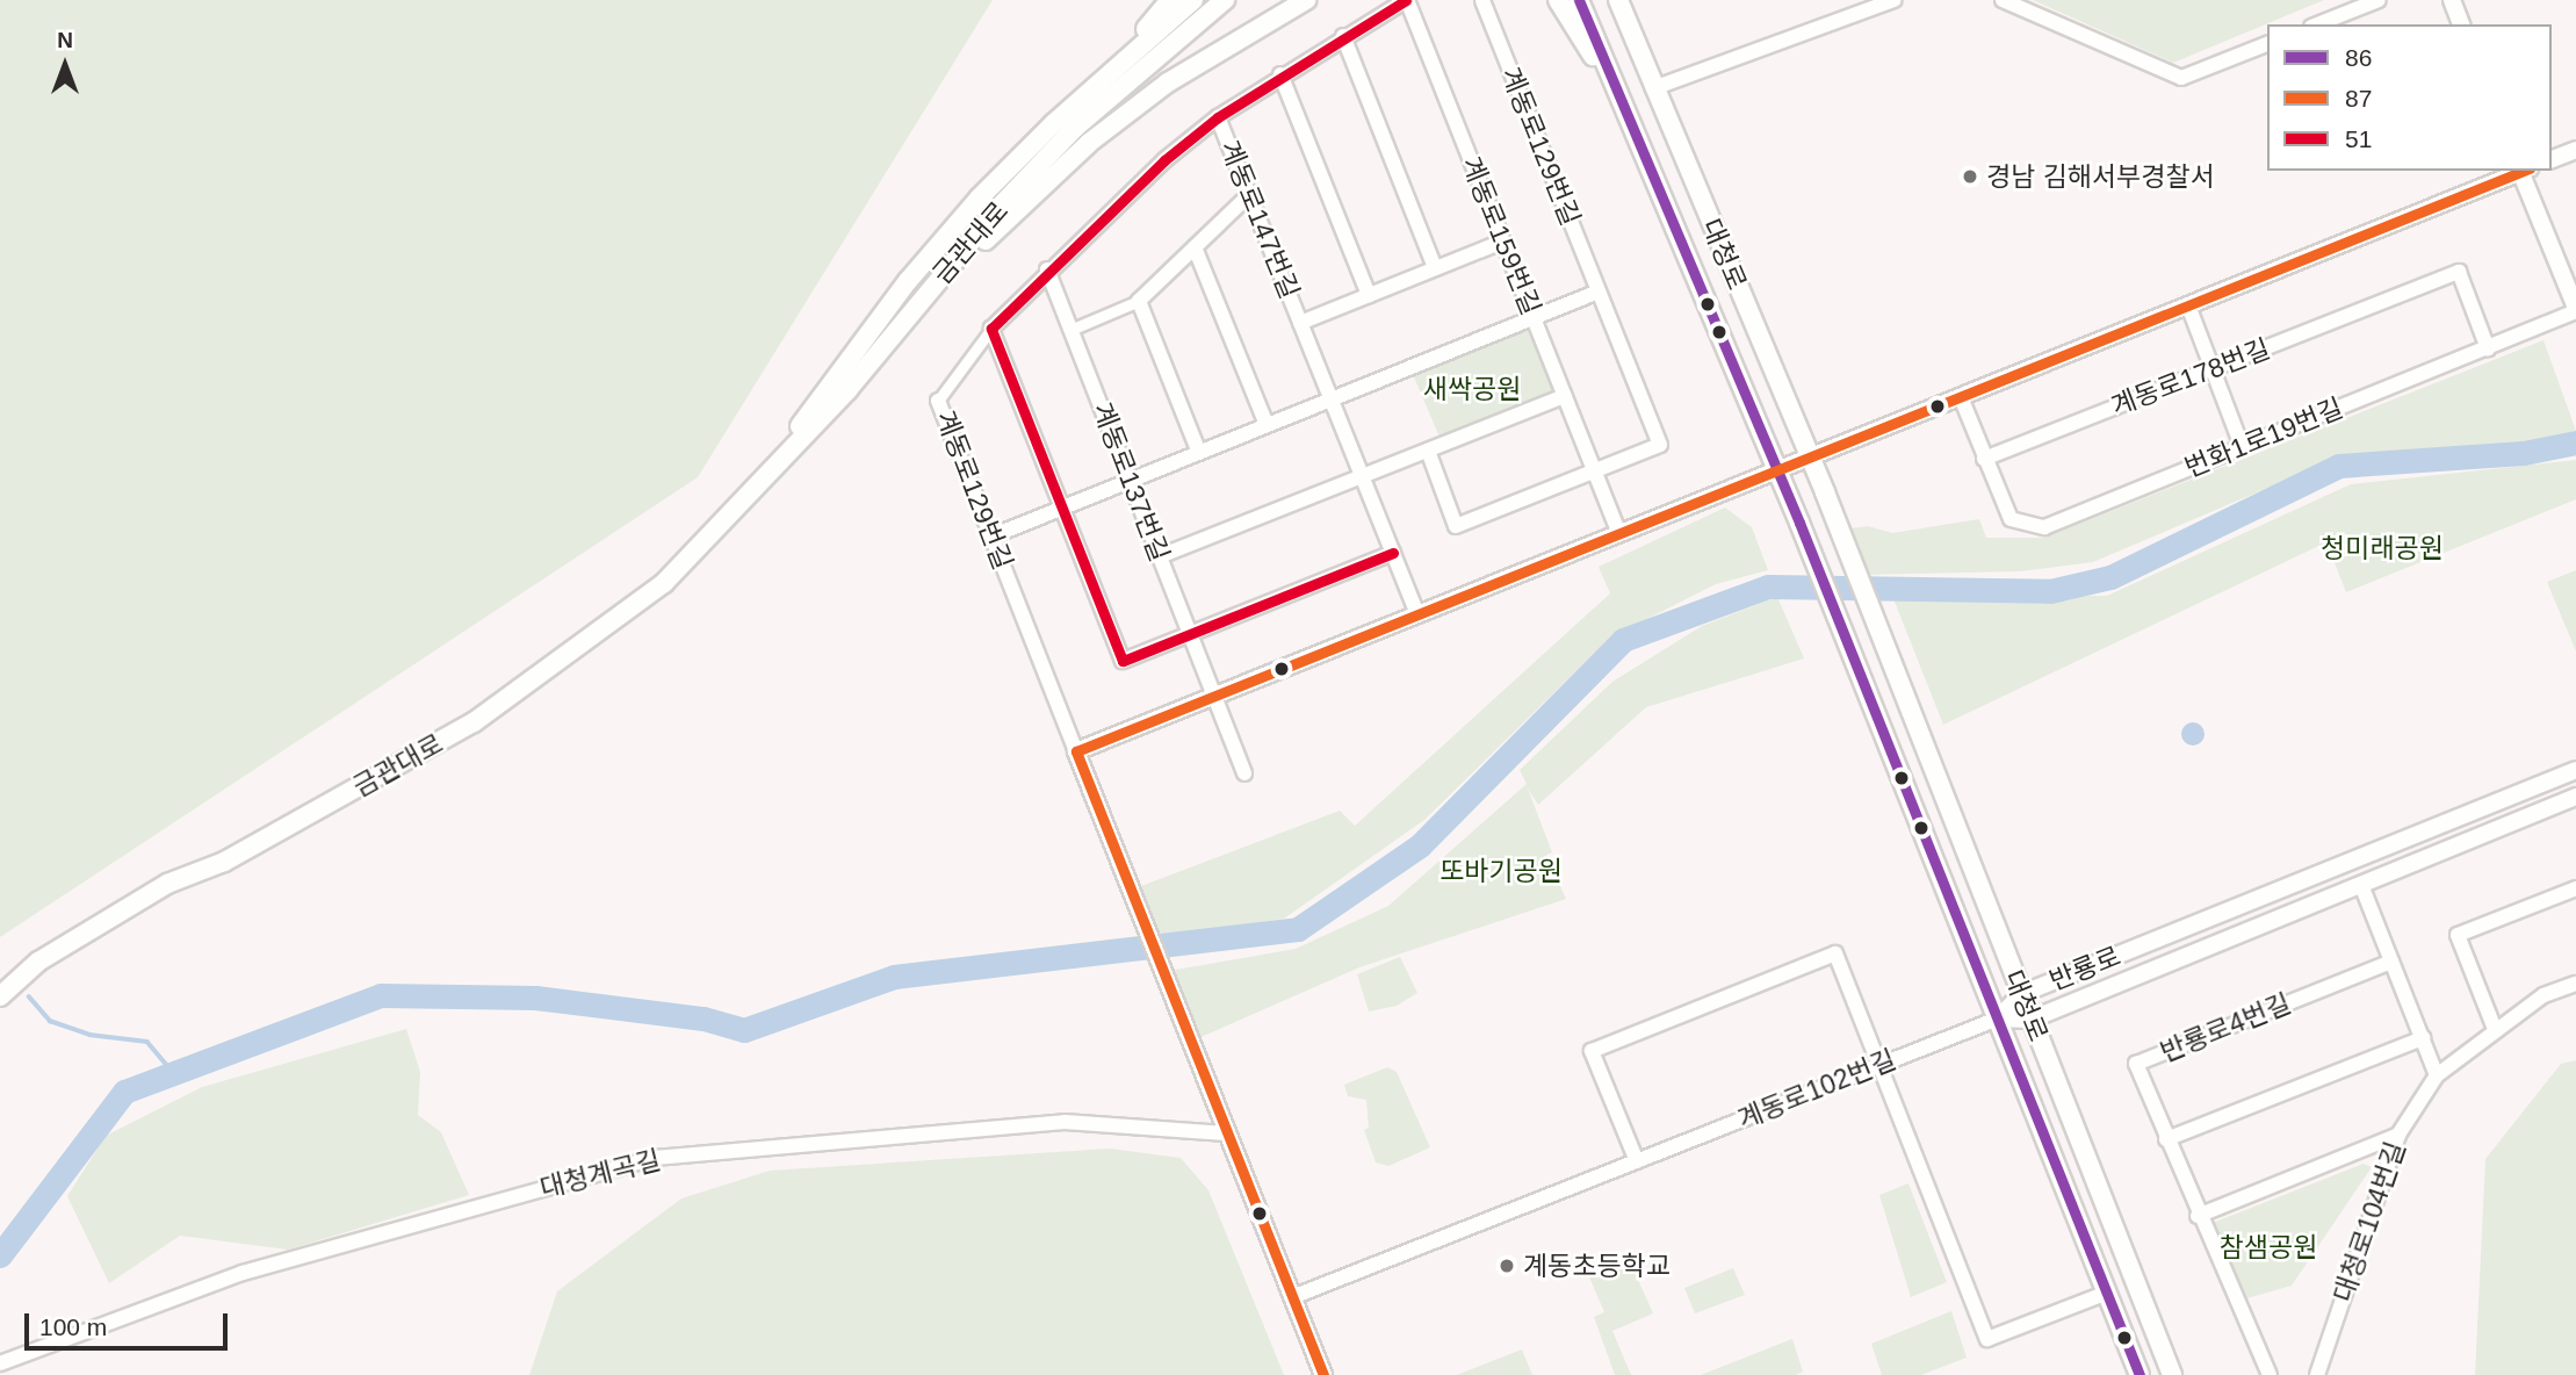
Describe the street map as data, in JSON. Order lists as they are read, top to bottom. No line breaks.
{"streets":{"main road":["금관대로","대청로"],"street":["계동로129번길","계동로147번길","계동로159번길","계동로178번길","번화1로19번길","계동로137번길","반룡로","반룡로4번길","계동로102번길","대청계곡길","대청로104번길"]},"crossings":[["계동로129번길","계동로147번길"],["계동로129번길","계동로159번길"],["계동로129번길","계동로137번길"],["계동로147번길","계동로159번길"],["대청로","반룡로"],["대청로","계동로102번길"],["계동로178번길","번화1로19번길"],["반룡로","계동로102번길"]],"parks":["새싹공원","청미래공원","또바기공원","참샘공원"],"places":["경남 김해서부경찰서","계동초등학교"],"lines":["transit line 86","transit line 51","transit line 87"],"legend":["86","87","51"],"scale_bar":"100 m","north":"top"}
